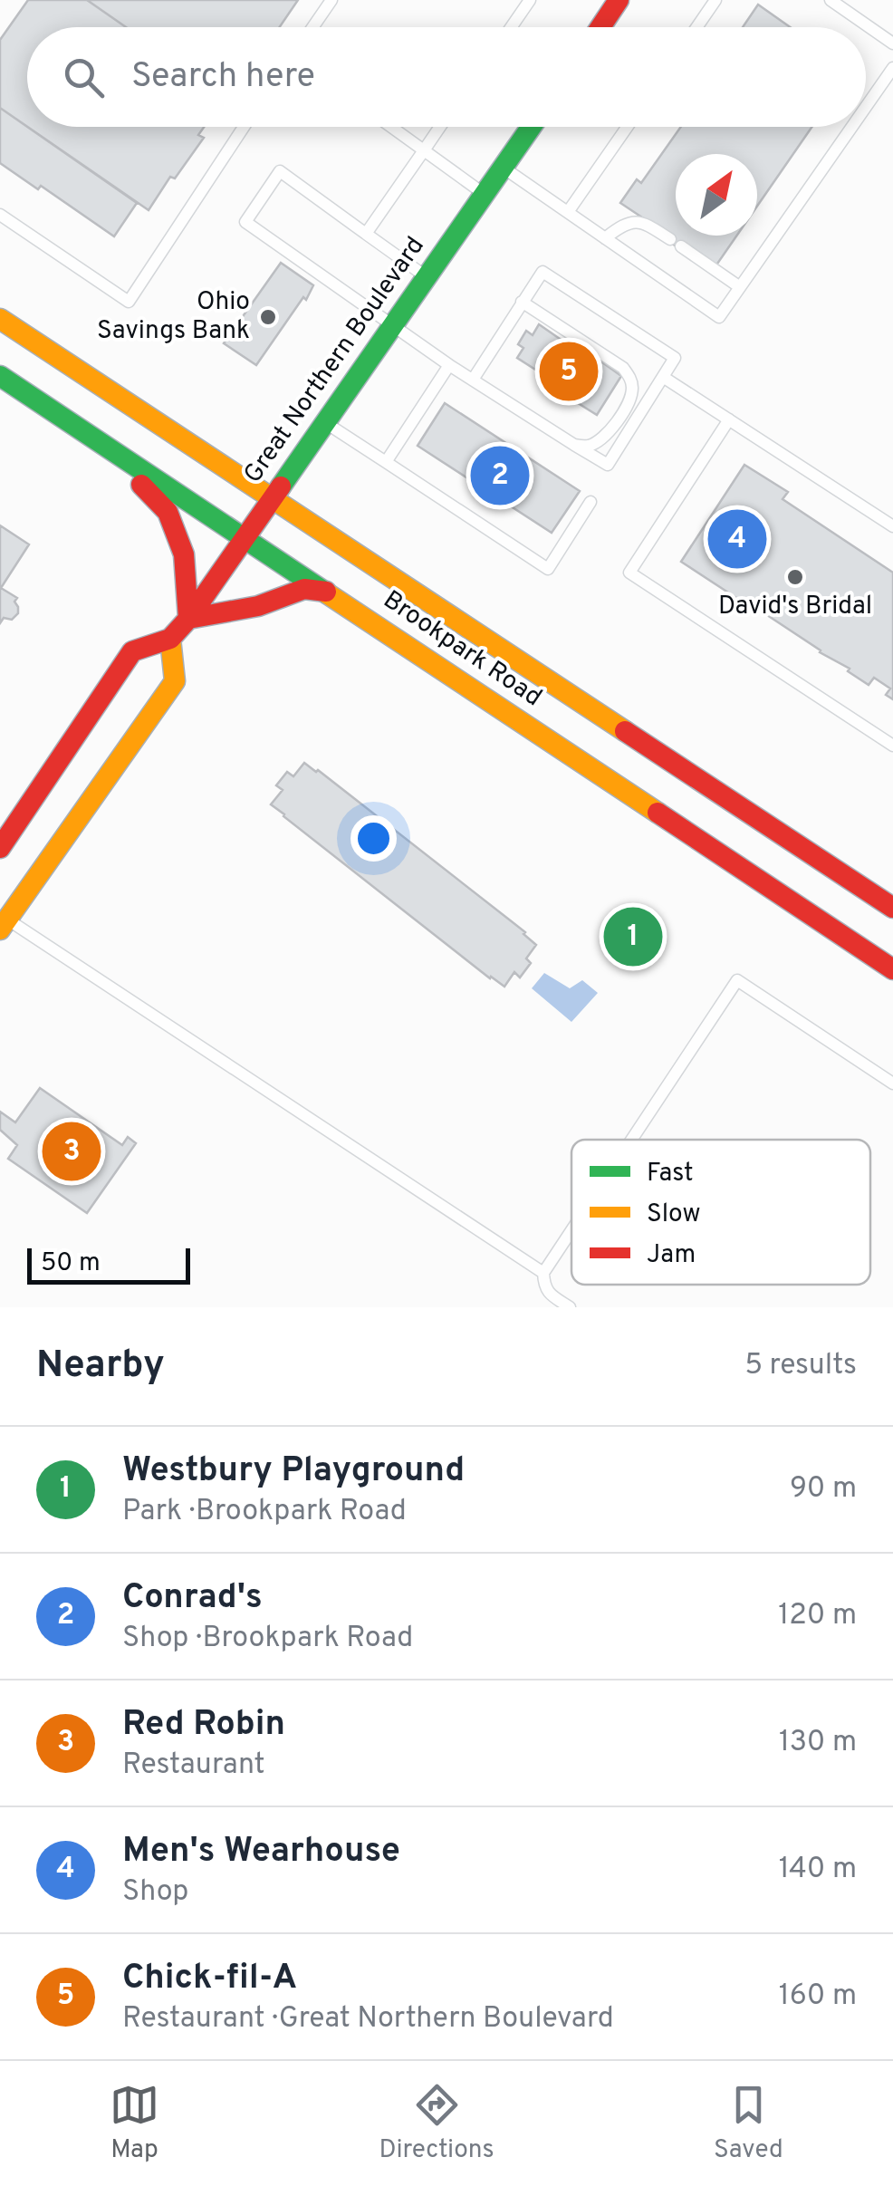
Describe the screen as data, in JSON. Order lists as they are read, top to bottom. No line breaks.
{"streets":{"main road":["Great Northern Boulevard","Brookpark Road"]},"crossings":[["Great Northern Boulevard","Brookpark Road"]],"places":["Ohio Savings Bank","David's Bridal"],"legend":["Fast","Slow","Jam"],"scale_bar":"50 m","north":"top right","page":{"search":"Search here","pins":["5","2","4","1","3"],"scale":"50 m","heading":["Nearby","5 results"],"list":[{"mark":"1","name":"Westbury Playground","note":"Park · Brookpark Road","value":"90 m"},{"mark":"2","name":"Conrad's","note":"Shop · Brookpark Road","value":"120 m"},{"mark":"3","name":"Red Robin","note":"Restaurant","value":"130 m"},{"mark":"4","name":"Men's Wearhouse","note":"Shop","value":"140 m"},{"mark":"5","name":"Chick-fil-A","note":"Restaurant · Great Northern Boulevard","value":"160 m"}],"nav":["Map","Directions","Saved"]}}
